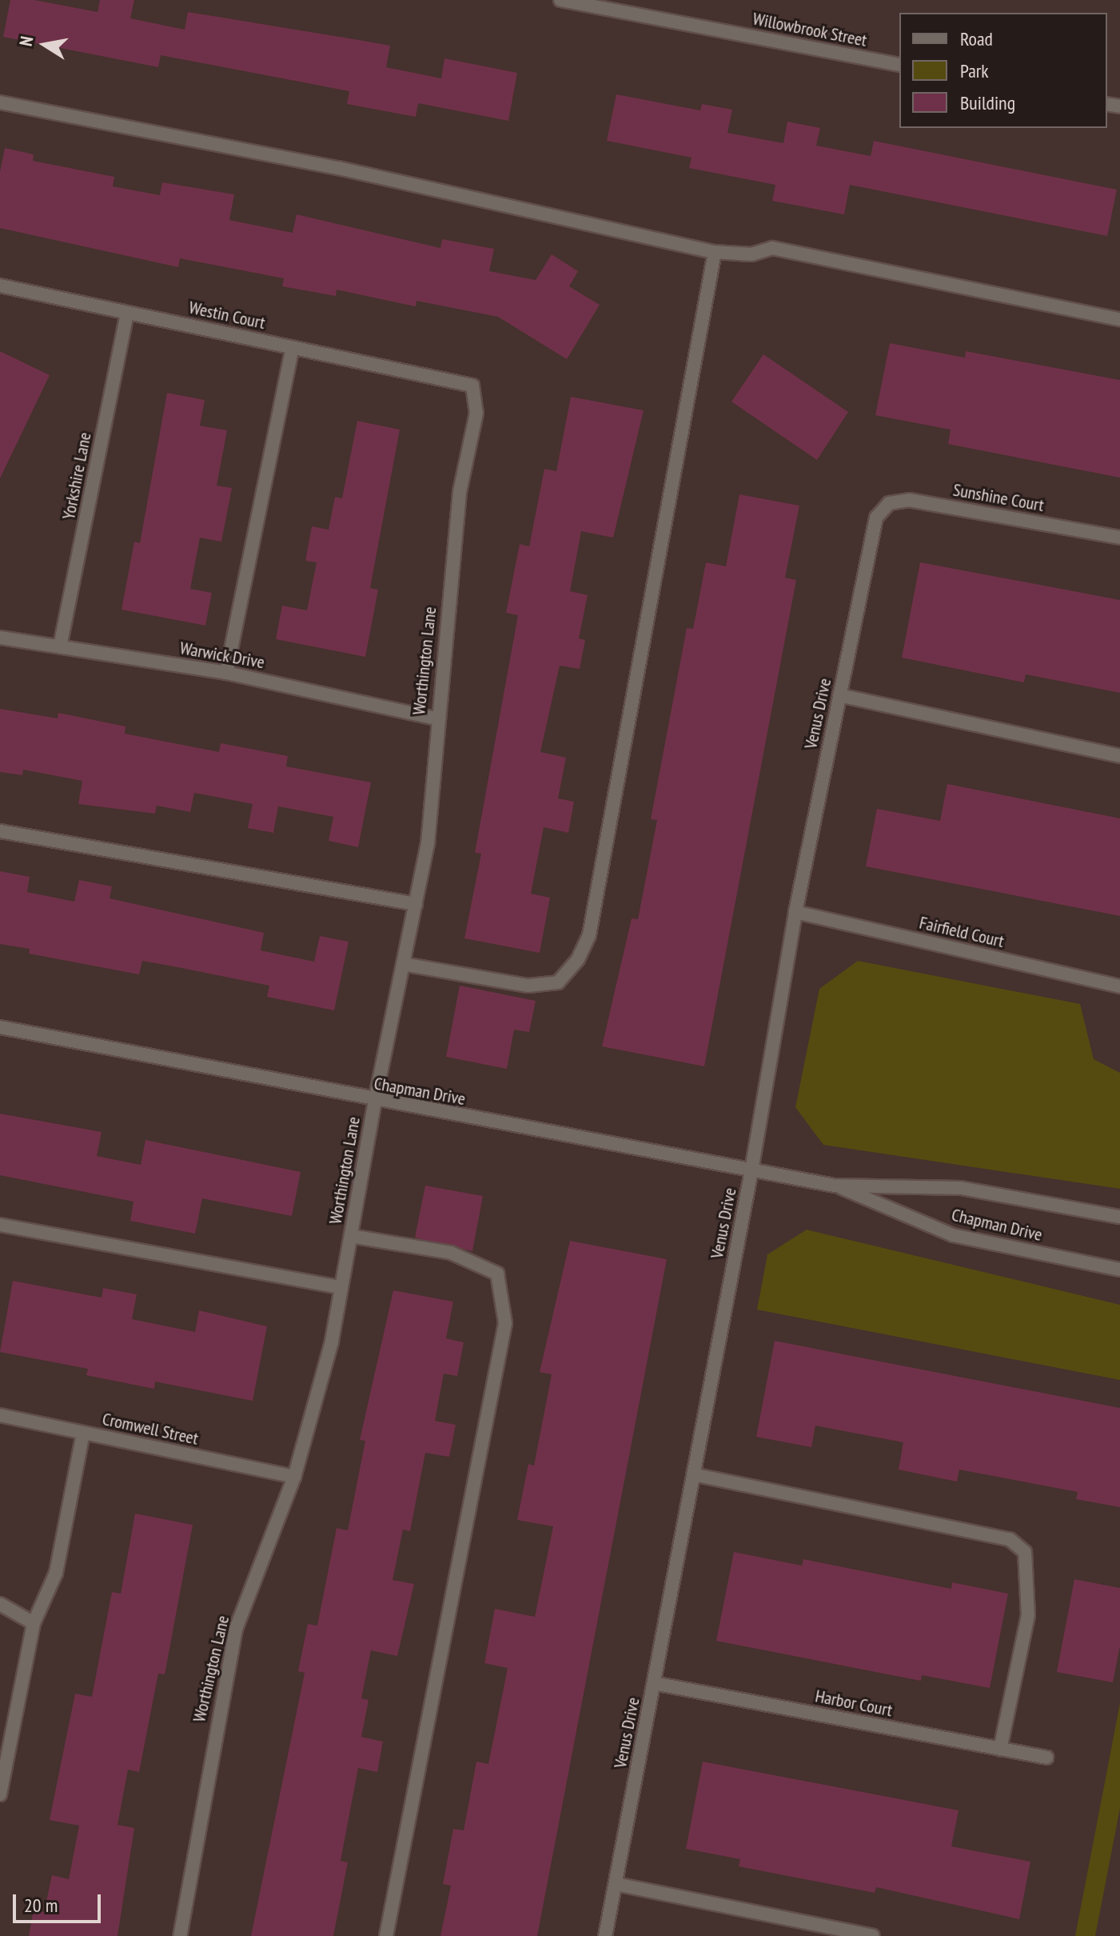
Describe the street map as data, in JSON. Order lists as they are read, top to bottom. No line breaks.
{"streets":{"street":["Willowbrook Street","Westin Court","Yorkshire Lane","Sunshine Court","Warwick Drive","Worthington Lane","Venus Drive","Fairfield Court","Chapman Drive","Cromwell Street","Harbor Court"]},"crossings":[["Westin Court","Yorkshire Lane"],["Westin Court","Worthington Lane"],["Yorkshire Lane","Warwick Drive"],["Sunshine Court","Venus Drive"],["Warwick Drive","Worthington Lane"],["Worthington Lane","Chapman Drive"],["Worthington Lane","Cromwell Street"],["Venus Drive","Fairfield Court"],["Venus Drive","Chapman Drive"],["Venus Drive","Harbor Court"]],"legend":["Road","Park","Building"],"scale_bar":"20 m","north":"left"}
